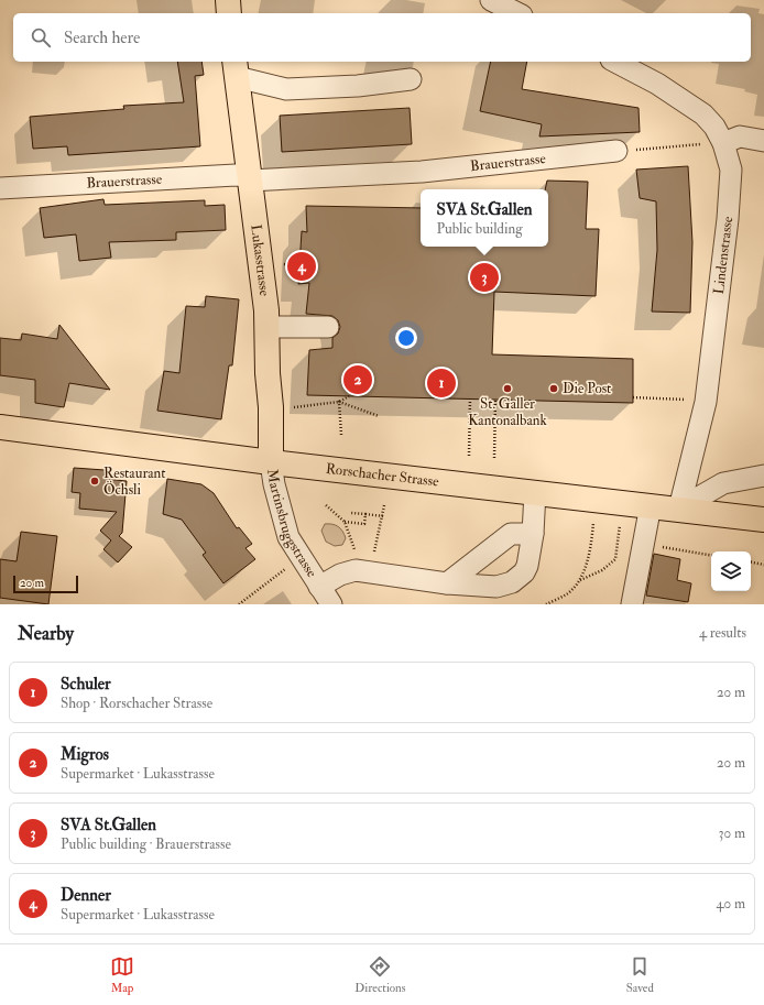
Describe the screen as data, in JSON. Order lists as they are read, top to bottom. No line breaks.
{"streets":{"main road":["Lukasstrasse","Rorschacher Strasse"],"street":["Brauerstrasse","Lindenstrasse","Martinsbruggstrasse"]},"crossings":[["Brauerstrasse","Lukasstrasse"],["Lindenstrasse","Rorschacher Strasse"],["Lukasstrasse","Rorschacher Strasse"],["Lukasstrasse","Martinsbruggstrasse"],["Rorschacher Strasse","Martinsbruggstrasse"]],"places":["St. Galler Kantonalbank","Die Post","Restaurant Öchsli"],"scale_bar":"20 m","page":{"search":"Search here","popup":["SVA St.Gallen","Public building"],"pins":["4","3","2","1"],"scale":"20 m","heading":["Nearby","4 results"],"list":[{"mark":"1","name":"Schuler","note":"Shop · Rorschacher Strasse","value":"20 m"},{"mark":"2","name":"Migros","note":"Supermarket · Lukasstrasse","value":"20 m"},{"mark":"3","name":"SVA St.Gallen","note":"Public building · Brauerstrasse","value":"30 m"},{"mark":"4","name":"Denner","note":"Supermarket · Lukasstrasse","value":"40 m"}],"nav":["Map","Directions","Saved"]}}
